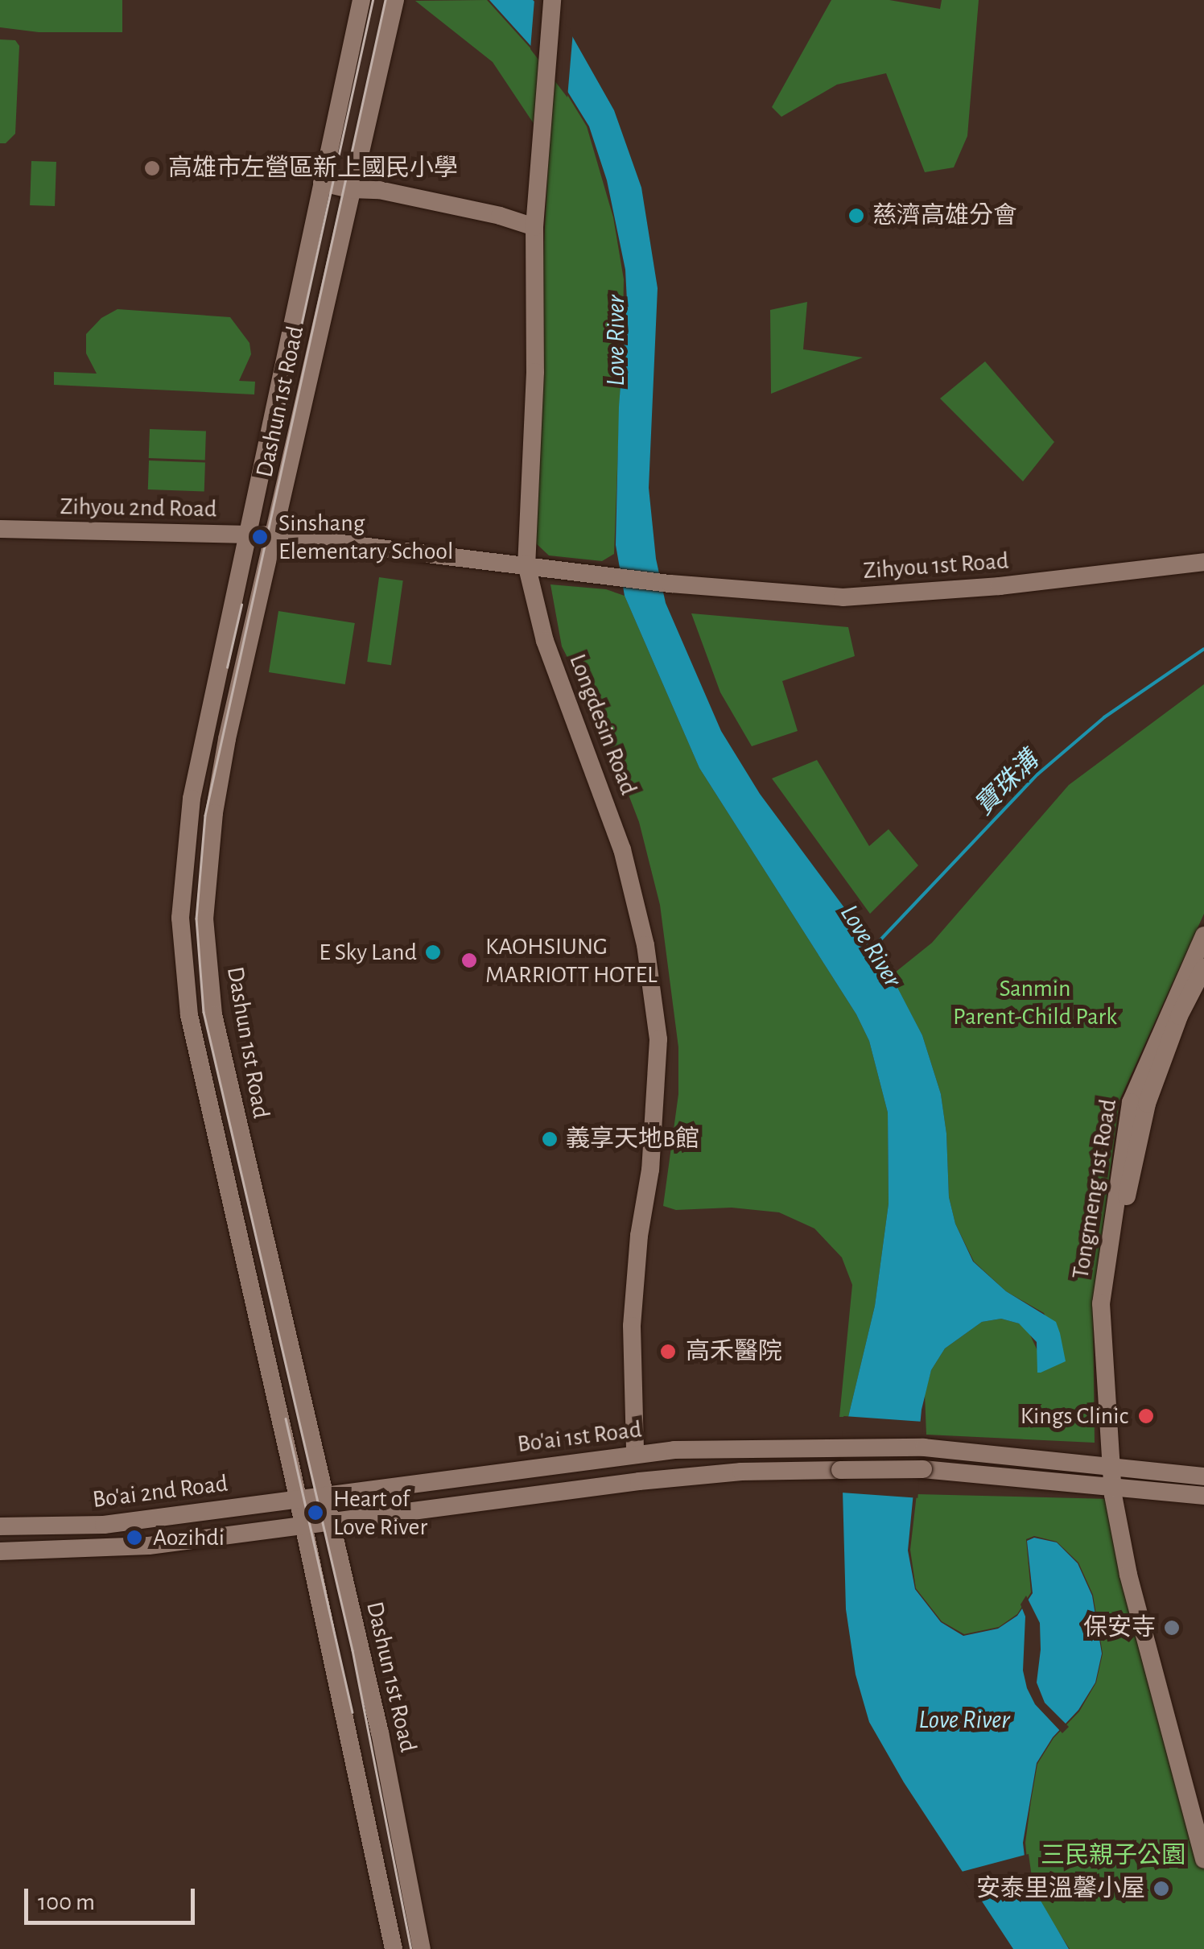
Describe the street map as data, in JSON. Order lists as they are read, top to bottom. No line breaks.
{"streets":{"street":["Dashun 1st Road","Zihyou 2nd Road","Zihyou 1st Road","Longdesin Road","Tongmeng 1st Road","Bo'ai 1st Road","Bo'ai 2nd Road"]},"crossings":[["Dashun 1st Road","Zihyou 2nd Road"],["Dashun 1st Road","Bo'ai 1st Road"],["Dashun 1st Road","Bo'ai 2nd Road"],["Zihyou 1st Road","Longdesin Road"],["Longdesin Road","Bo'ai 1st Road"],["Tongmeng 1st Road","Bo'ai 1st Road"],["Bo'ai 1st Road","Bo'ai 2nd Road"]],"water":["Love River","寶珠溝"],"parks":["Sanmin Parent-Child Park","三民親子公園"],"places":["高雄市左營區新上國民小學","慈濟高雄分會","Sinshang Elementary School","E Sky Land","KAOHSIUNG MARRIOTT HOTEL","義享天地B館","高禾醫院","Kings Clinic","Heart of Love River","Aozihdi","保安寺","安泰里溫馨小屋"],"scale_bar":"100 m"}
